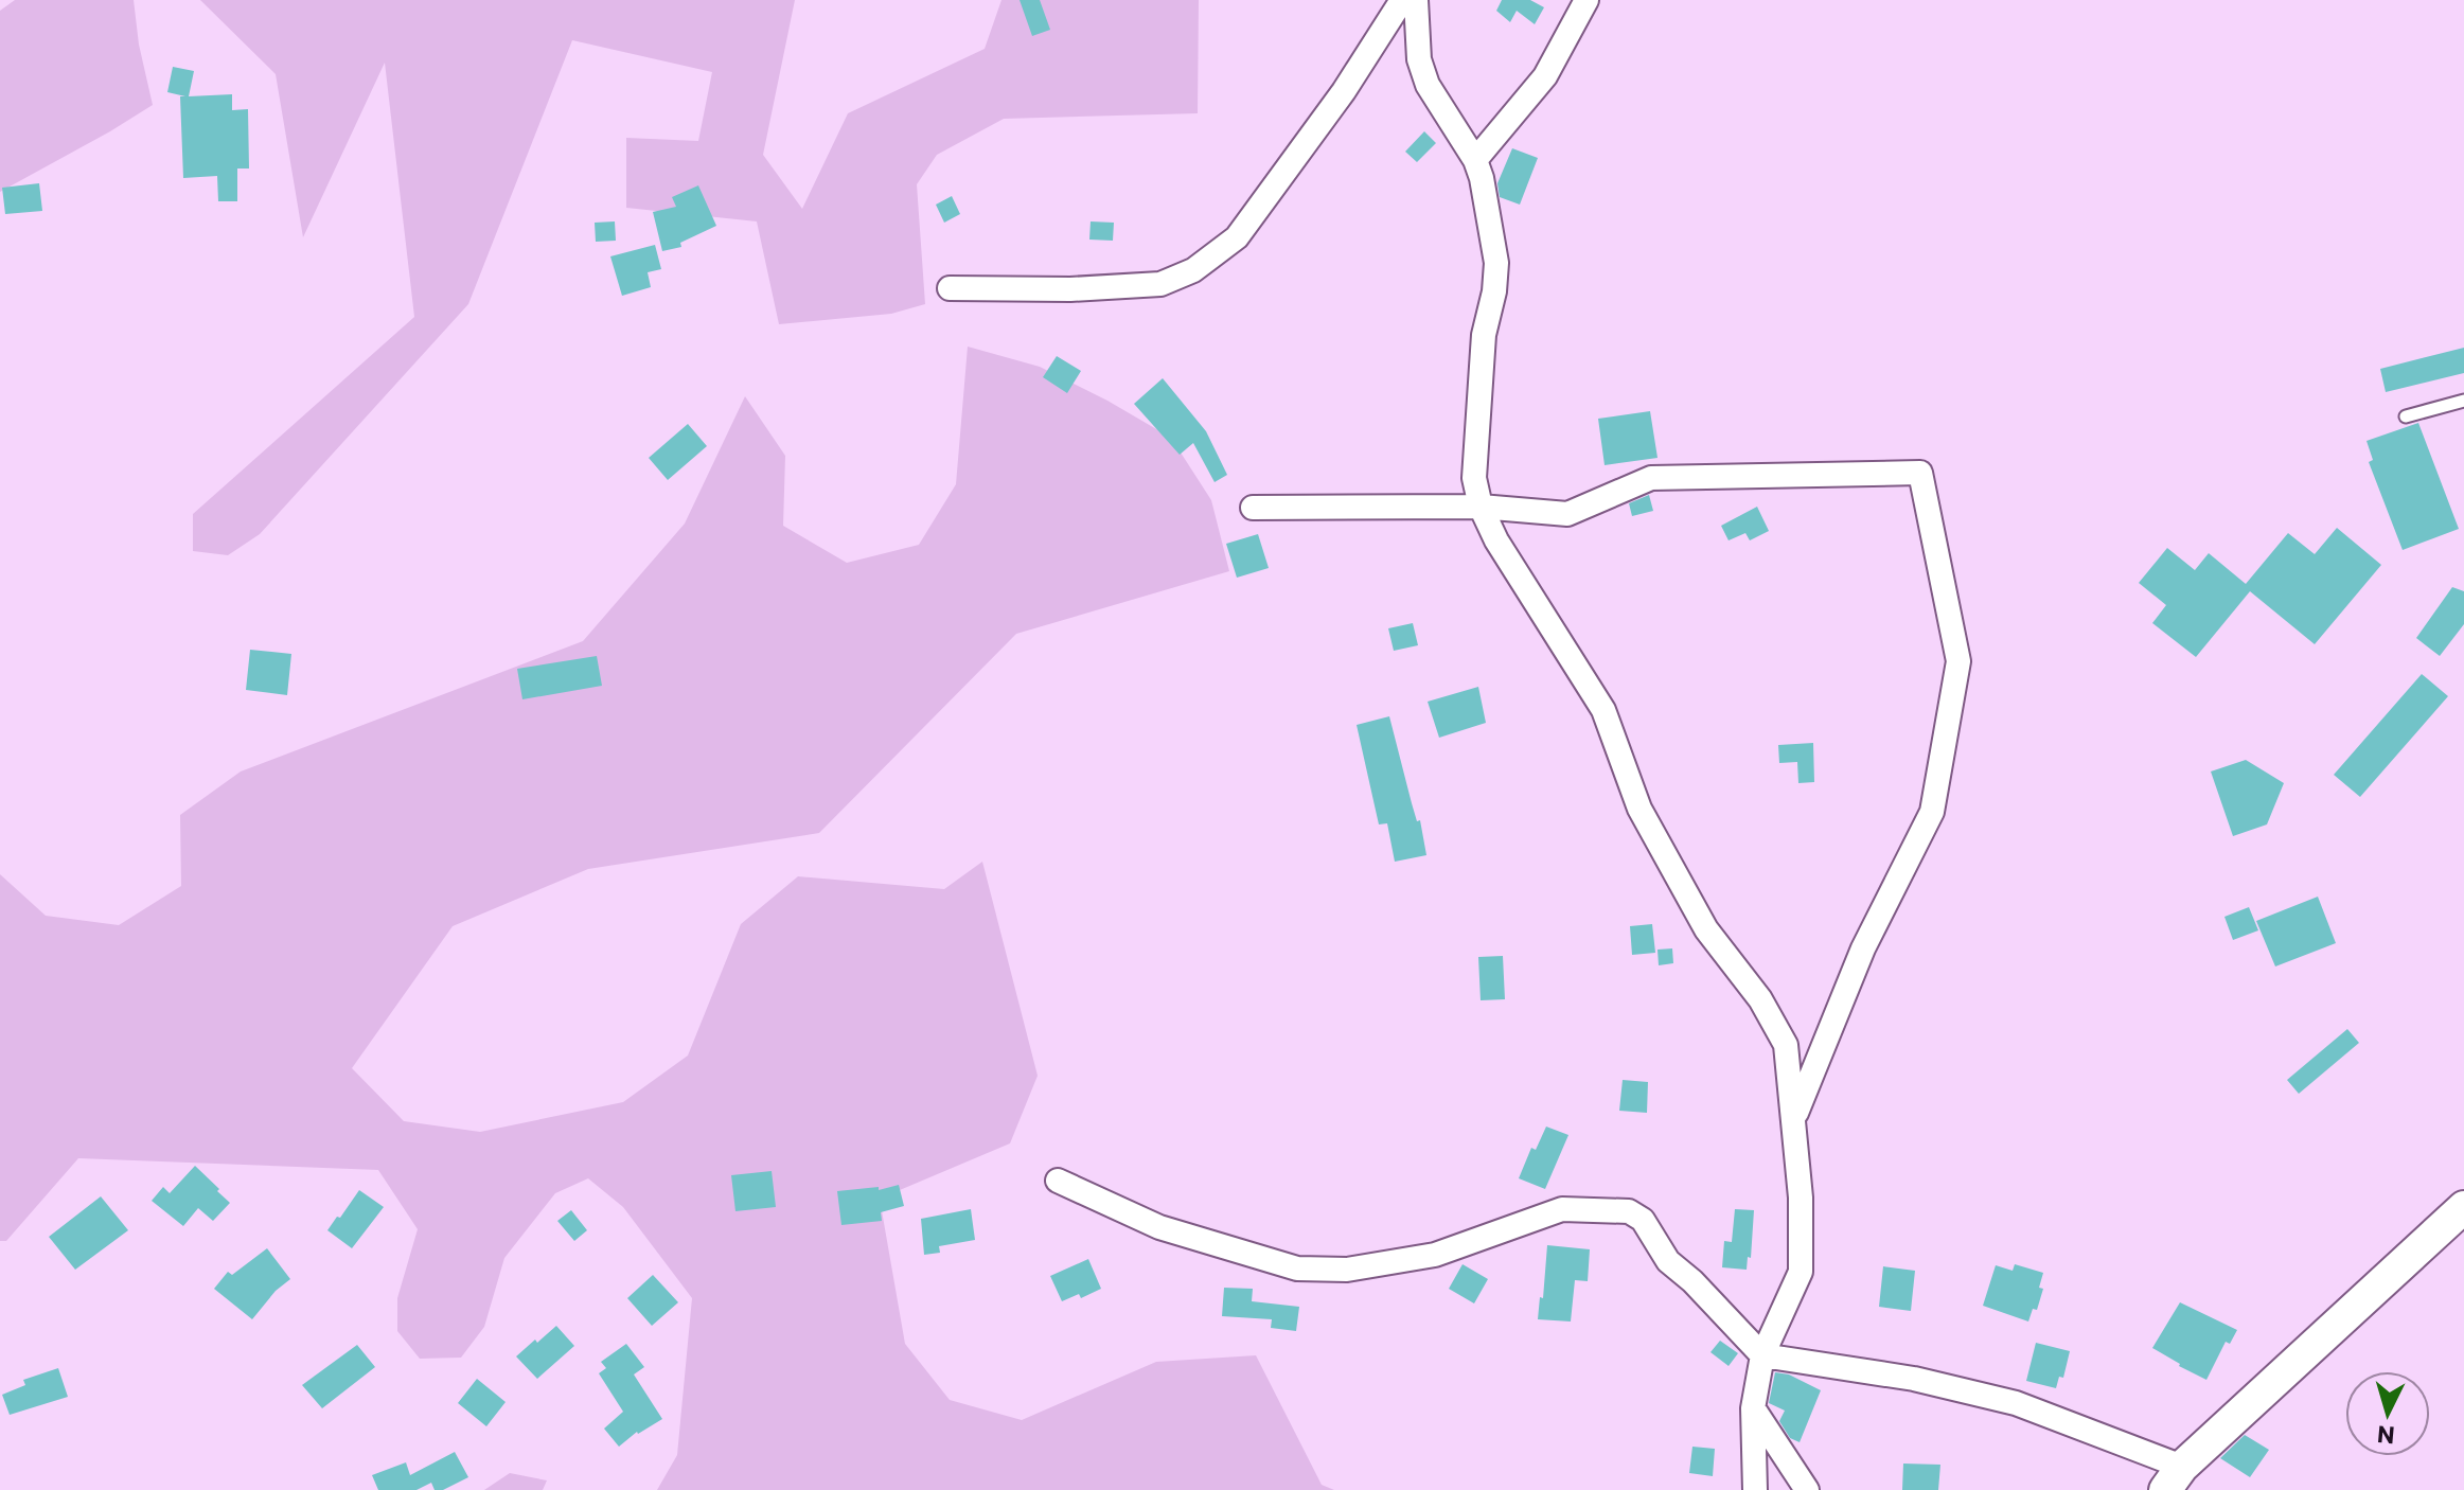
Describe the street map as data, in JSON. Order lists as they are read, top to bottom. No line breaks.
{"north":"bottom"}
